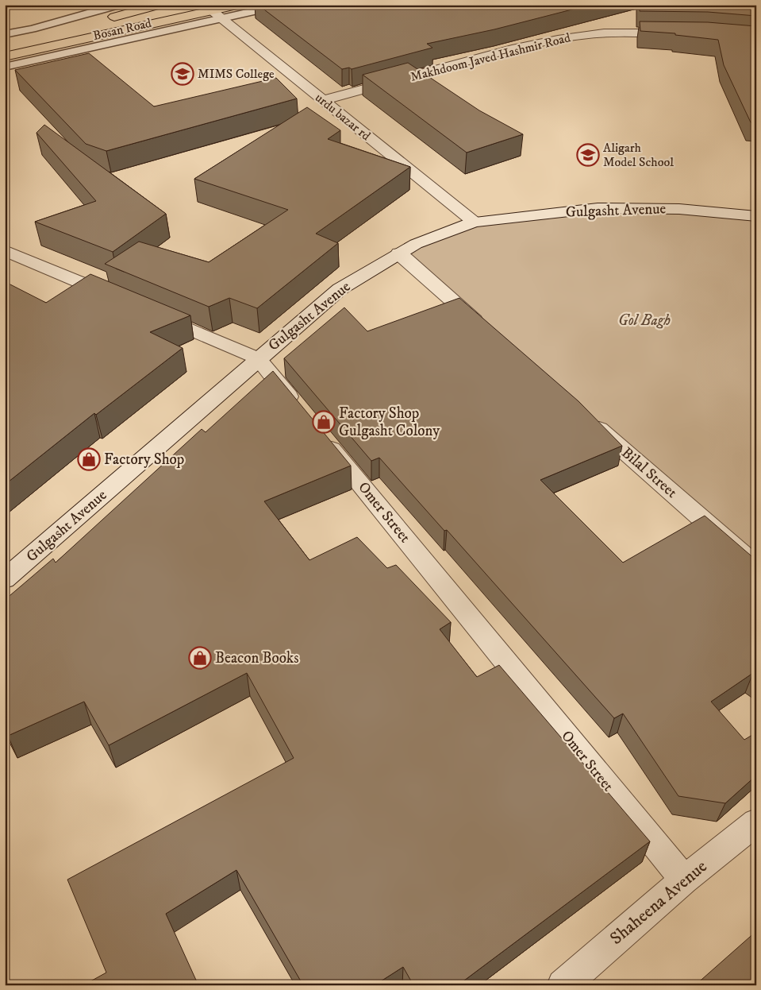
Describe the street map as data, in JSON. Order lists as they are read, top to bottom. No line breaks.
{"streets":{"main road":["Bosan Road"],"street":["Makhdoom Javed Hashmir Road","urdu bazar rd","Gulgasht Avenue","Bilal Street","Omer Street","Shaheena Avenue"]},"crossings":[["Bosan Road","urdu bazar rd"],["Makhdoom Javed Hashmir Road","urdu bazar rd"],["urdu bazar rd","Gulgasht Avenue"],["Omer Street","Shaheena Avenue"]],"parks":["Gol Bagh"],"places":{"school or university":["MIMS College","Aligarh Model School"],"shop":["Factory Shop Gulgasht Colony","Factory Shop","Beacon Books"]}}
